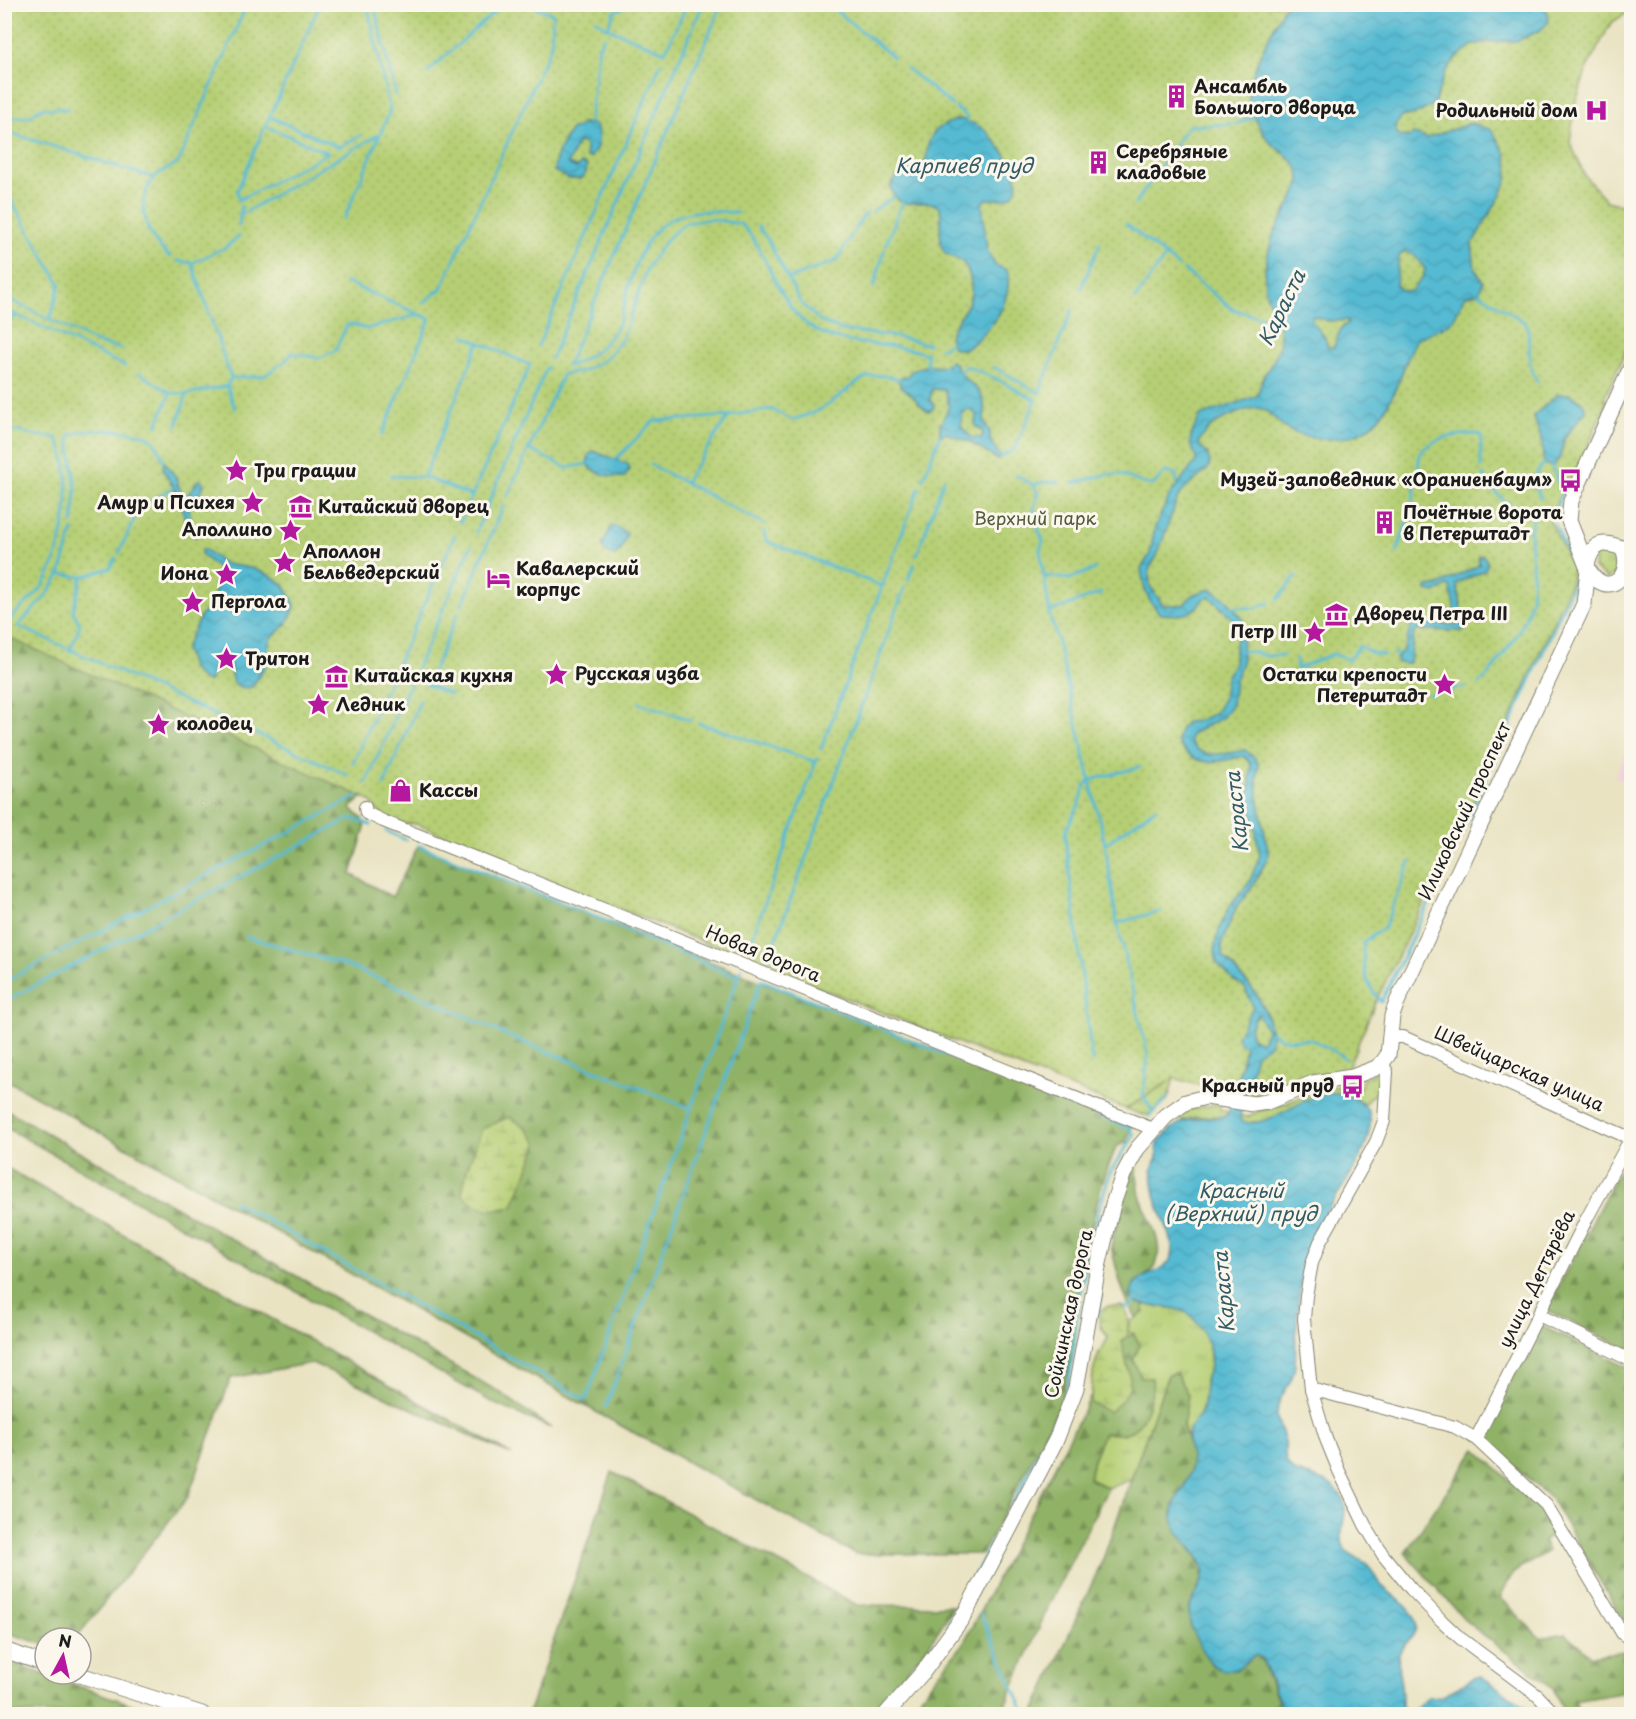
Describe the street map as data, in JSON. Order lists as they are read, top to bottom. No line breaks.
{"streets":{"main road":["Иликовский проспект","Сойкинская дорога"],"street":["Новая дорога","Швейцарская улица","улица Дегтярёва"]},"crossings":[["Иликовский проспект","Швейцарская улица"],["Иликовский проспект","Сойкинская дорога"],["Новая дорога","Сойкинская дорога"],["Швейцарская улица","улица Дегтярёва"]],"water":["Карпиев пруд","Караста","Красный (Верхний) пруд"],"parks":["Верхний парк"],"places":{"building":["Ансамбль Большого дворца","Серебряные кладовые","Почётные ворота в Петерштадт"],"hospital":["Родильный дом"],"place":["Три грации","Амур и Психея","Аполлино","Аполлон Бельведерский","Иона","Пергола","Петр III","Тритон","Русская изба","Остатки крепости Петерштадт","Ледник","колодец"],"bus stop":["Музей-заповедник «Ораниенбаум»","Красный пруд"],"museum":["Китайский дворец","Дворец Петра III","Китайская кухня"],"hotel":["Кавалерский корпус"],"shop":["Кассы"]},"north":"top"}
